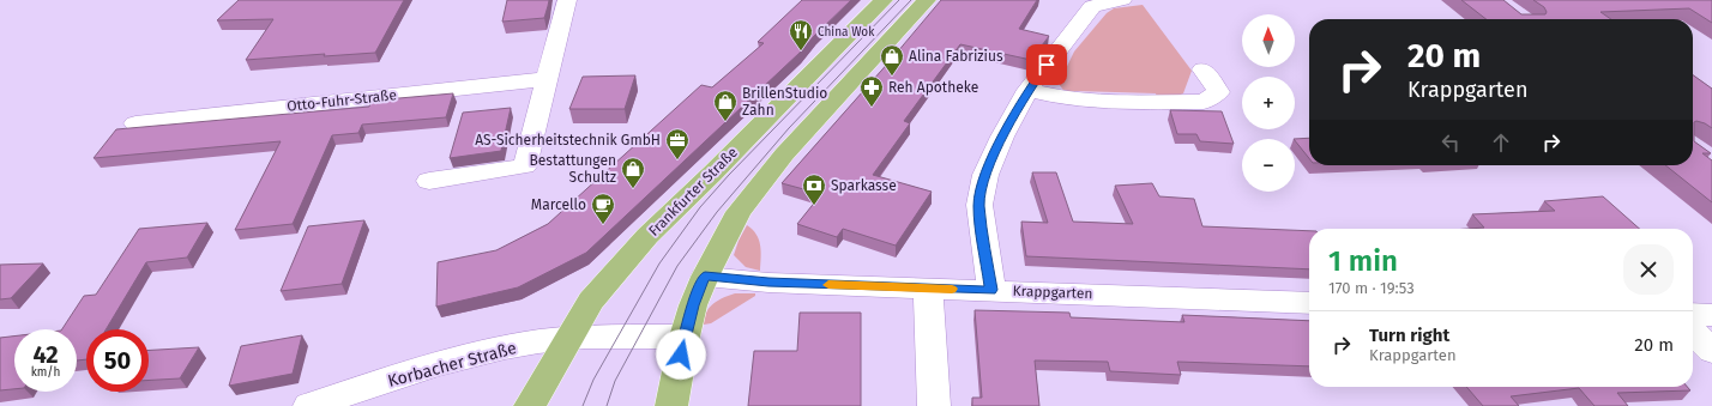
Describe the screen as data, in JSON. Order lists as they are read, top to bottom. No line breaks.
{"streets":{"main road":["Frankfurter Straße"],"street":["Otto-Fuhr-Straße","Krappgarten","Korbacher Straße"]},"crossings":[["Frankfurter Straße","Korbacher Straße"]],"places":{"restaurant":["China Wok"],"shop":["Alina Fabrizius","BrillenStudio Zahn","Bestattungen Schultz"],"pharmacy":["Reh Apotheke"],"office":["AS-Sicherheitstechnik GmbH"],"bank":["Sparkasse"],"cafe":["Marcello"]},"north":"top","page":{"map_buttons":["+","−"],"turn":["20 m","Krappgarten"],"heading":["1 min","170 m · 19:53"],"list":[{"name":"Turn right","note":"Krappgarten","value":"20 m"}],"speed":"42 km/h","limit":"50"}}
